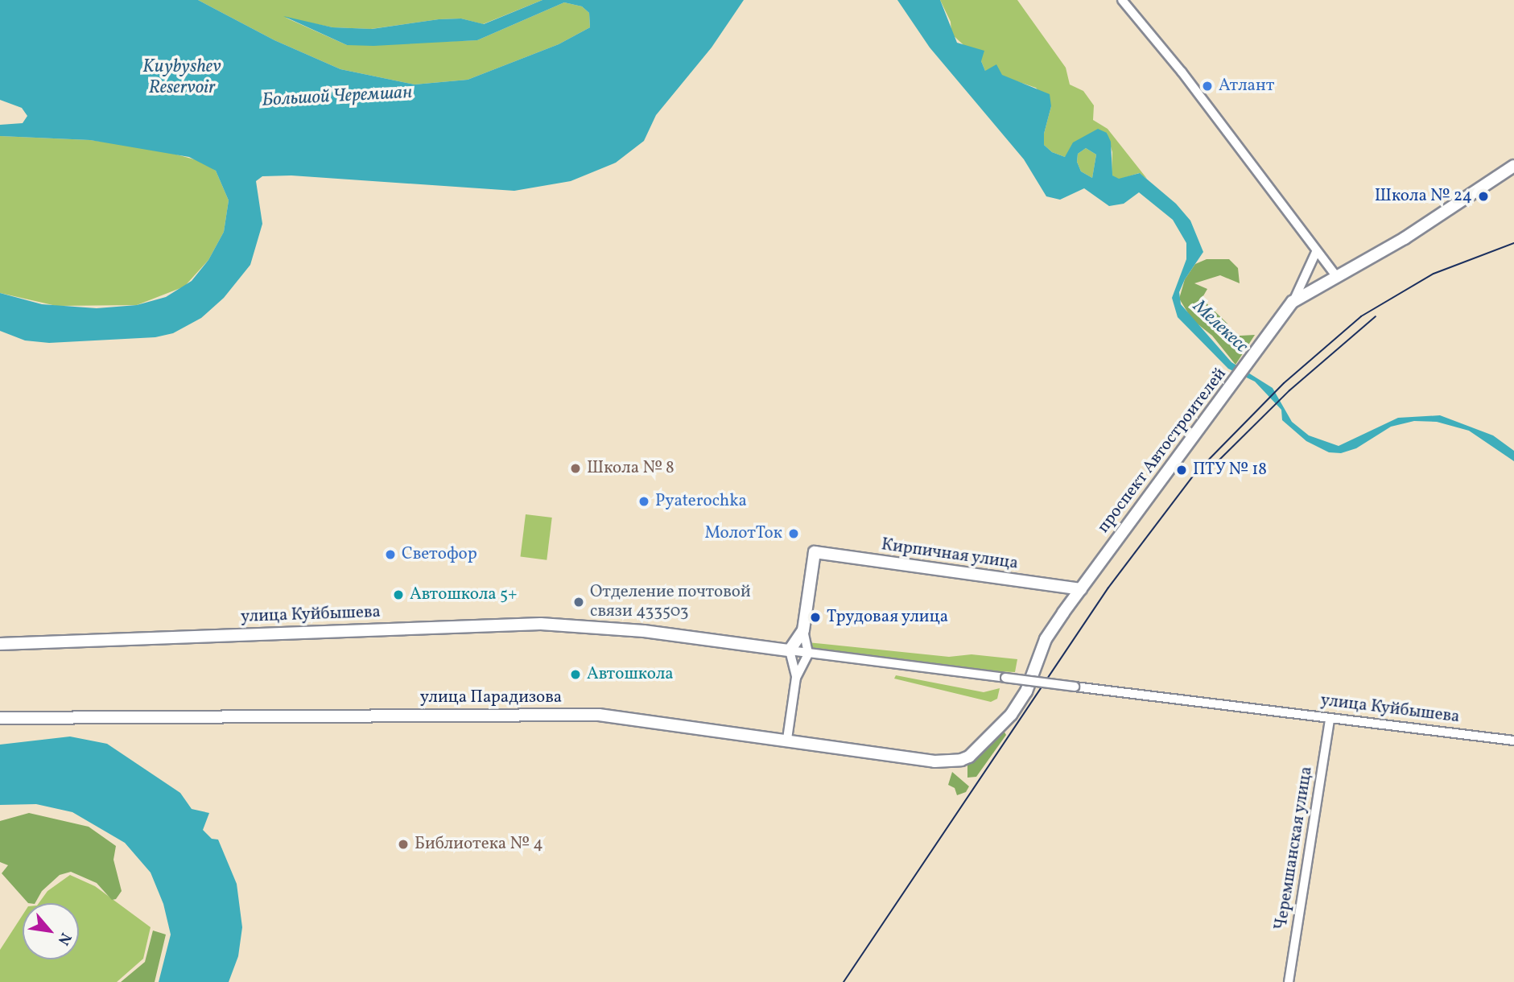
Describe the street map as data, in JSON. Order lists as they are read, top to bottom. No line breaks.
{"streets":{"highway":["проспект Автостроителей","Кирпичная улица","улица Куйбышева","улица Парадизова"],"main road":["Черемшанская улица"]},"crossings":[["проспект Автостроителей","Кирпичная улица"],["проспект Автостроителей","улица Парадизова"],["улица Куйбышева","Черемшанская улица"]],"water":["Kuybyshev Reservoir","Большой Черемшан","Мелекесс"],"places":["Атлант","Школа № 24","Школа № 8","ПТУ № 18","Pyaterochka","МолотТок","Светофор","Автошкола 5+","Отделение почтовой связи 433503","Трудовая улица","Автошкола","Библиотека № 4"],"north":"bottom right"}
